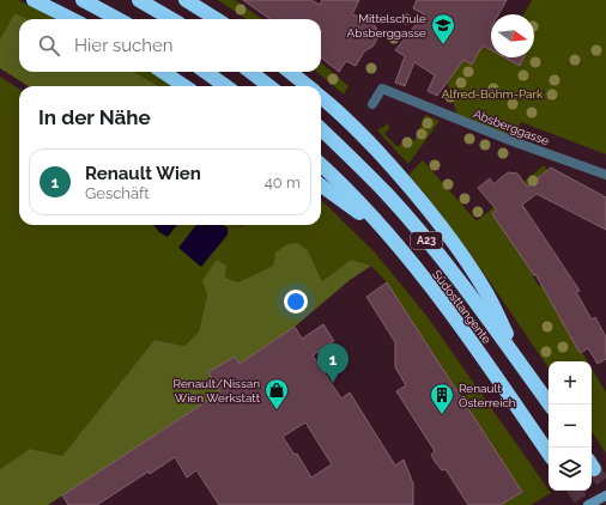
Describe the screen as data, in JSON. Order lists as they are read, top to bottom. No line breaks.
{"streets":{"highway":["A23","Südosttangente"],"street":["Absberggasse"]},"parks":["Alfred-Böhm-Park"],"places":{"school or university":["Mittelschule Absberggasse"],"shop":["Renault/Nissan Wien Werkstatt"],"building":["Renault Österreich"]},"north":"right","page":{"search":"Hier suchen","heading":"In der Nähe","list":[{"mark":"1","name":"Renault Wien","note":"Geschäft","value":"40 m"}],"pins":"1","map_buttons":["+","−"]}}
